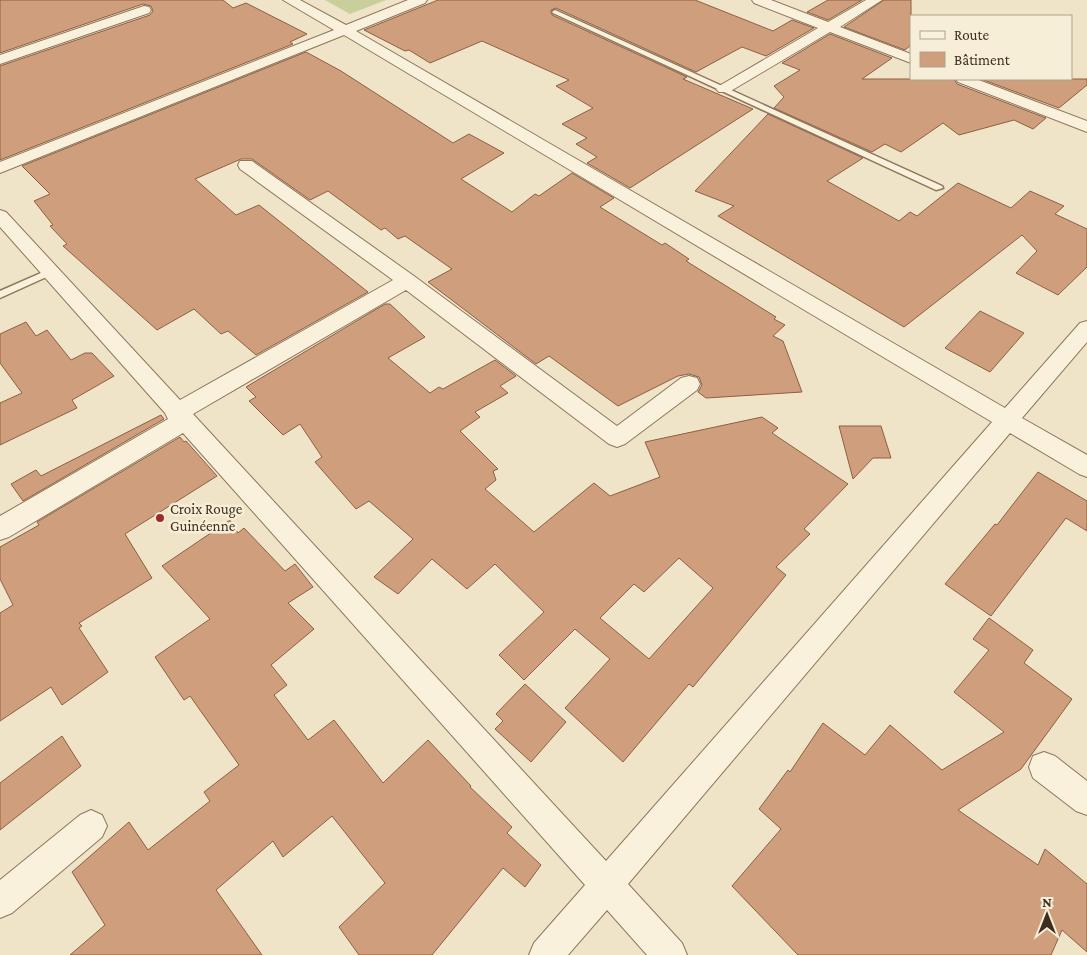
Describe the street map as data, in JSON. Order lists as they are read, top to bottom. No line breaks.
{"places":["Croix Rouge Guinéenne"],"legend":["Route","Bâtiment"],"north":"top"}
